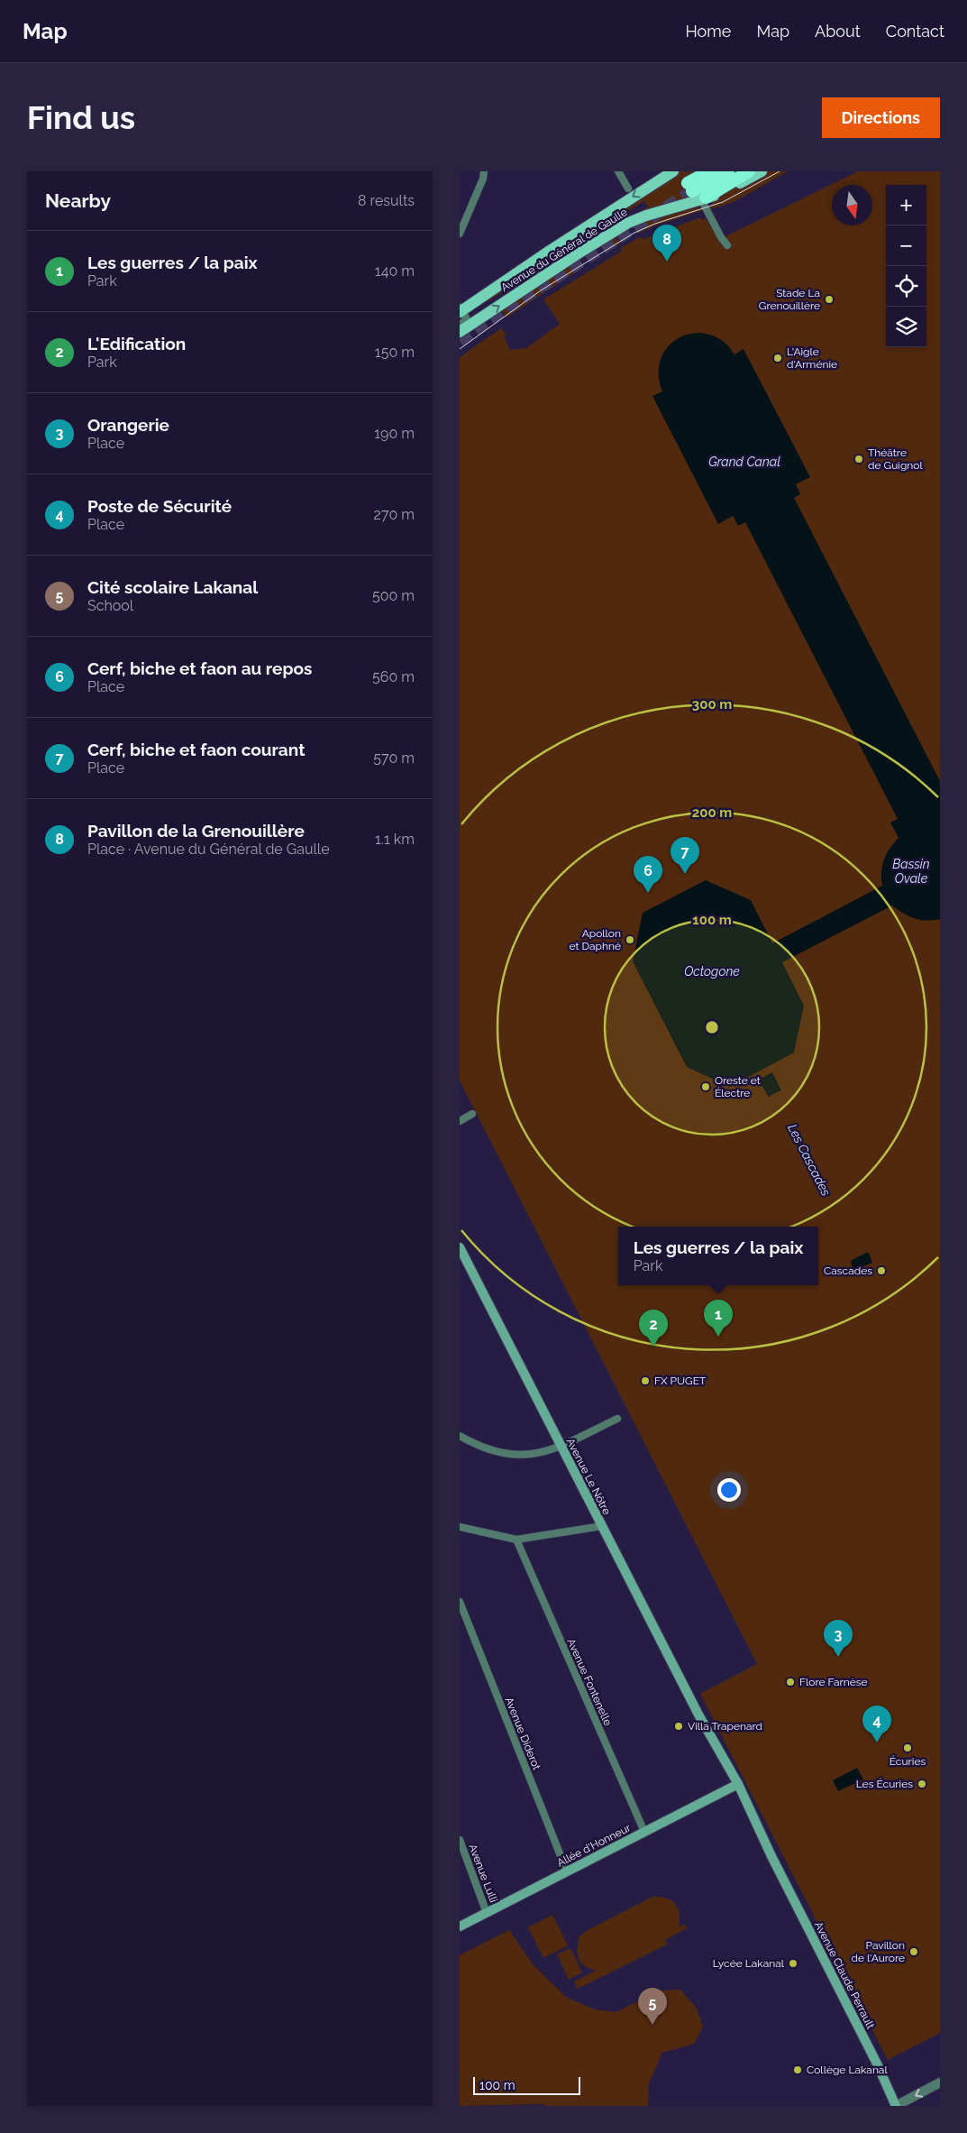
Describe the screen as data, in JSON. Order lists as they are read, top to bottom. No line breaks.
{"streets":{"main road":["Avenue du Général de Gaulle","Avenue Le Nôtre","Allée d'Honneur","Avenue Claude Perrault"],"street":["Avenue Fontenelle","Avenue Diderot","Avenue Lulli"]},"crossings":[["Avenue Le Nôtre","Allée d'Honneur"],["Avenue Le Nôtre","Avenue Claude Perrault"],["Avenue Fontenelle","Allée d'Honneur"],["Avenue Diderot","Allée d'Honneur"],["Allée d'Honneur","Avenue Lulli"],["Allée d'Honneur","Avenue Claude Perrault"]],"water":["Grand Canal","Bassin Ovale","Octogone","Les Cascades"],"places":["Stade La Grenouillère","L'Aigle d'Arménie","Théâtre de Guignol","Apollon et Daphné","Oreste et Électre","Cascades","FX PUGET","Flore Farnèse","Villa Trapenard","Écuries","Les Écuries","Pavillon de l'Aurore","Lycée Lakanal","Collège Lakanal"],"scale_bar":"100 m","north":"bottom","page":{"header":"Map","nav":["Home","Map","About","Contact"],"buttons":"Directions","title":"Find us","heading":["Nearby","8 results"],"map_buttons":["+","−"],"pins":["8","7","6","1","2","3","4","5"],"list":[{"mark":"1","name":"Les guerres / la paix","note":"Park","value":"140 m"},{"mark":"2","name":"L'Edification","note":"Park","value":"150 m"},{"mark":"3","name":"Orangerie","note":"Place","value":"190 m"},{"mark":"4","name":"Poste de Sécurité","note":"Place","value":"270 m"},{"mark":"5","name":"Cité scolaire Lakanal","note":"School","value":"500 m"},{"mark":"6","name":"Cerf, biche et faon au repos","note":"Place","value":"560 m"},{"mark":"7","name":"Cerf, biche et faon courant","note":"Place","value":"570 m"},{"mark":"8","name":"Pavillon de la Grenouillère","note":"Place · Avenue du Général de Gaulle","value":"1.1 km"}],"popup":["Les guerres / la paix","Park"],"scale":"100 m"},"rings":["300 m","200 m","100 m"]}
